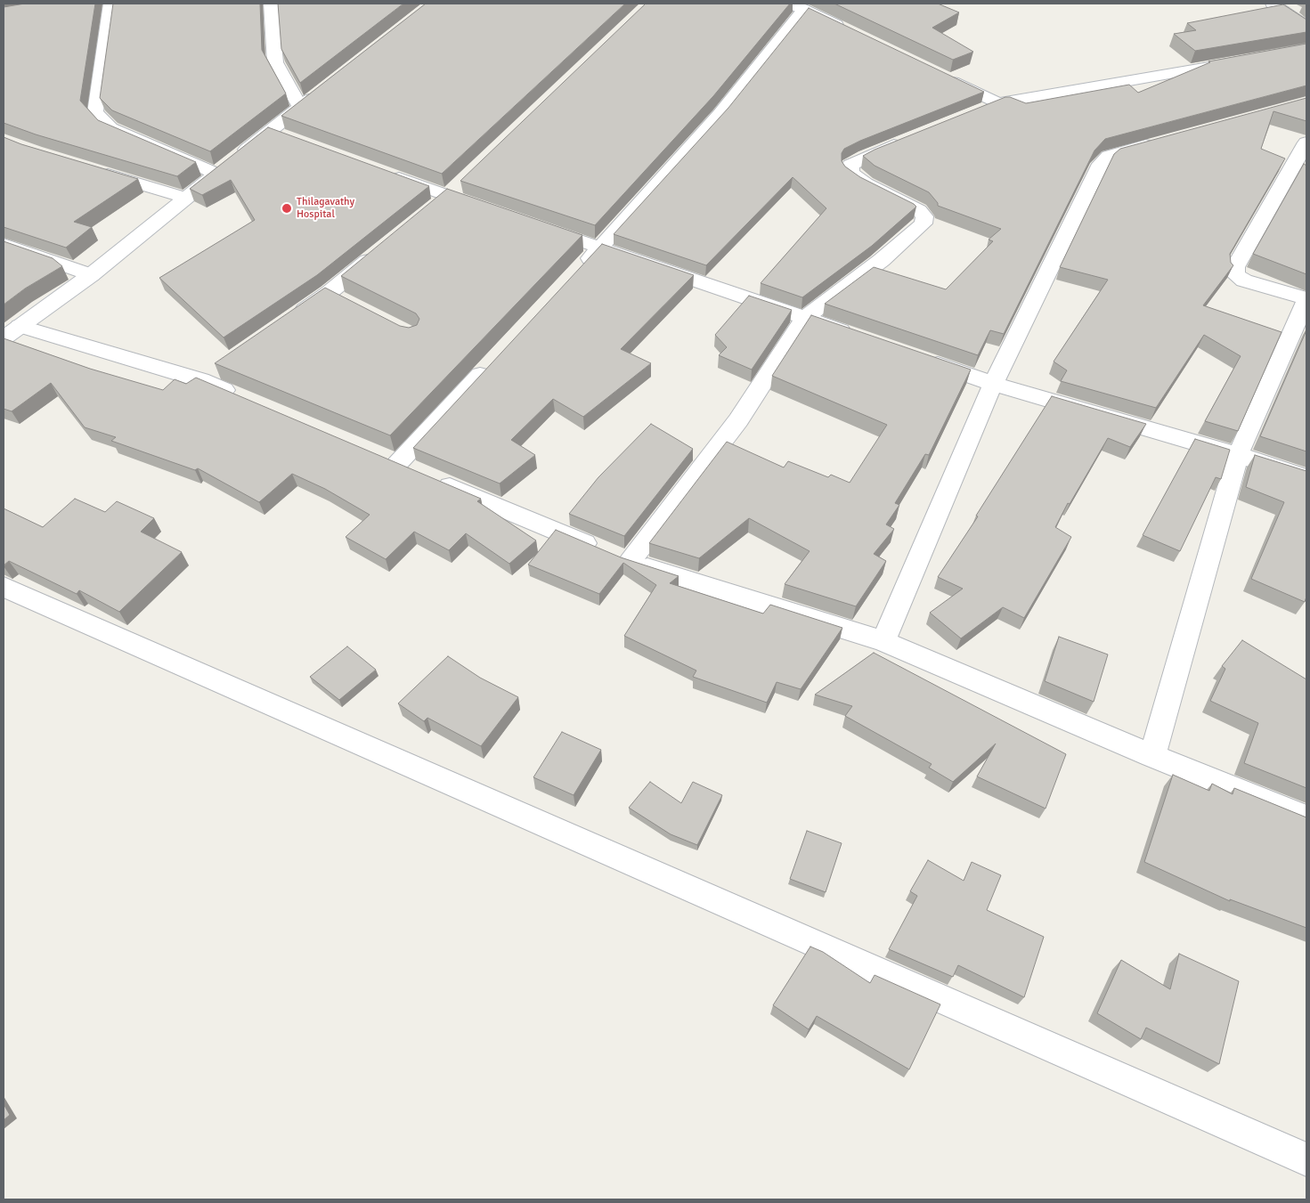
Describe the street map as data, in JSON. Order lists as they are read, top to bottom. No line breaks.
{"places":["Thilagavathy Hospital"]}
